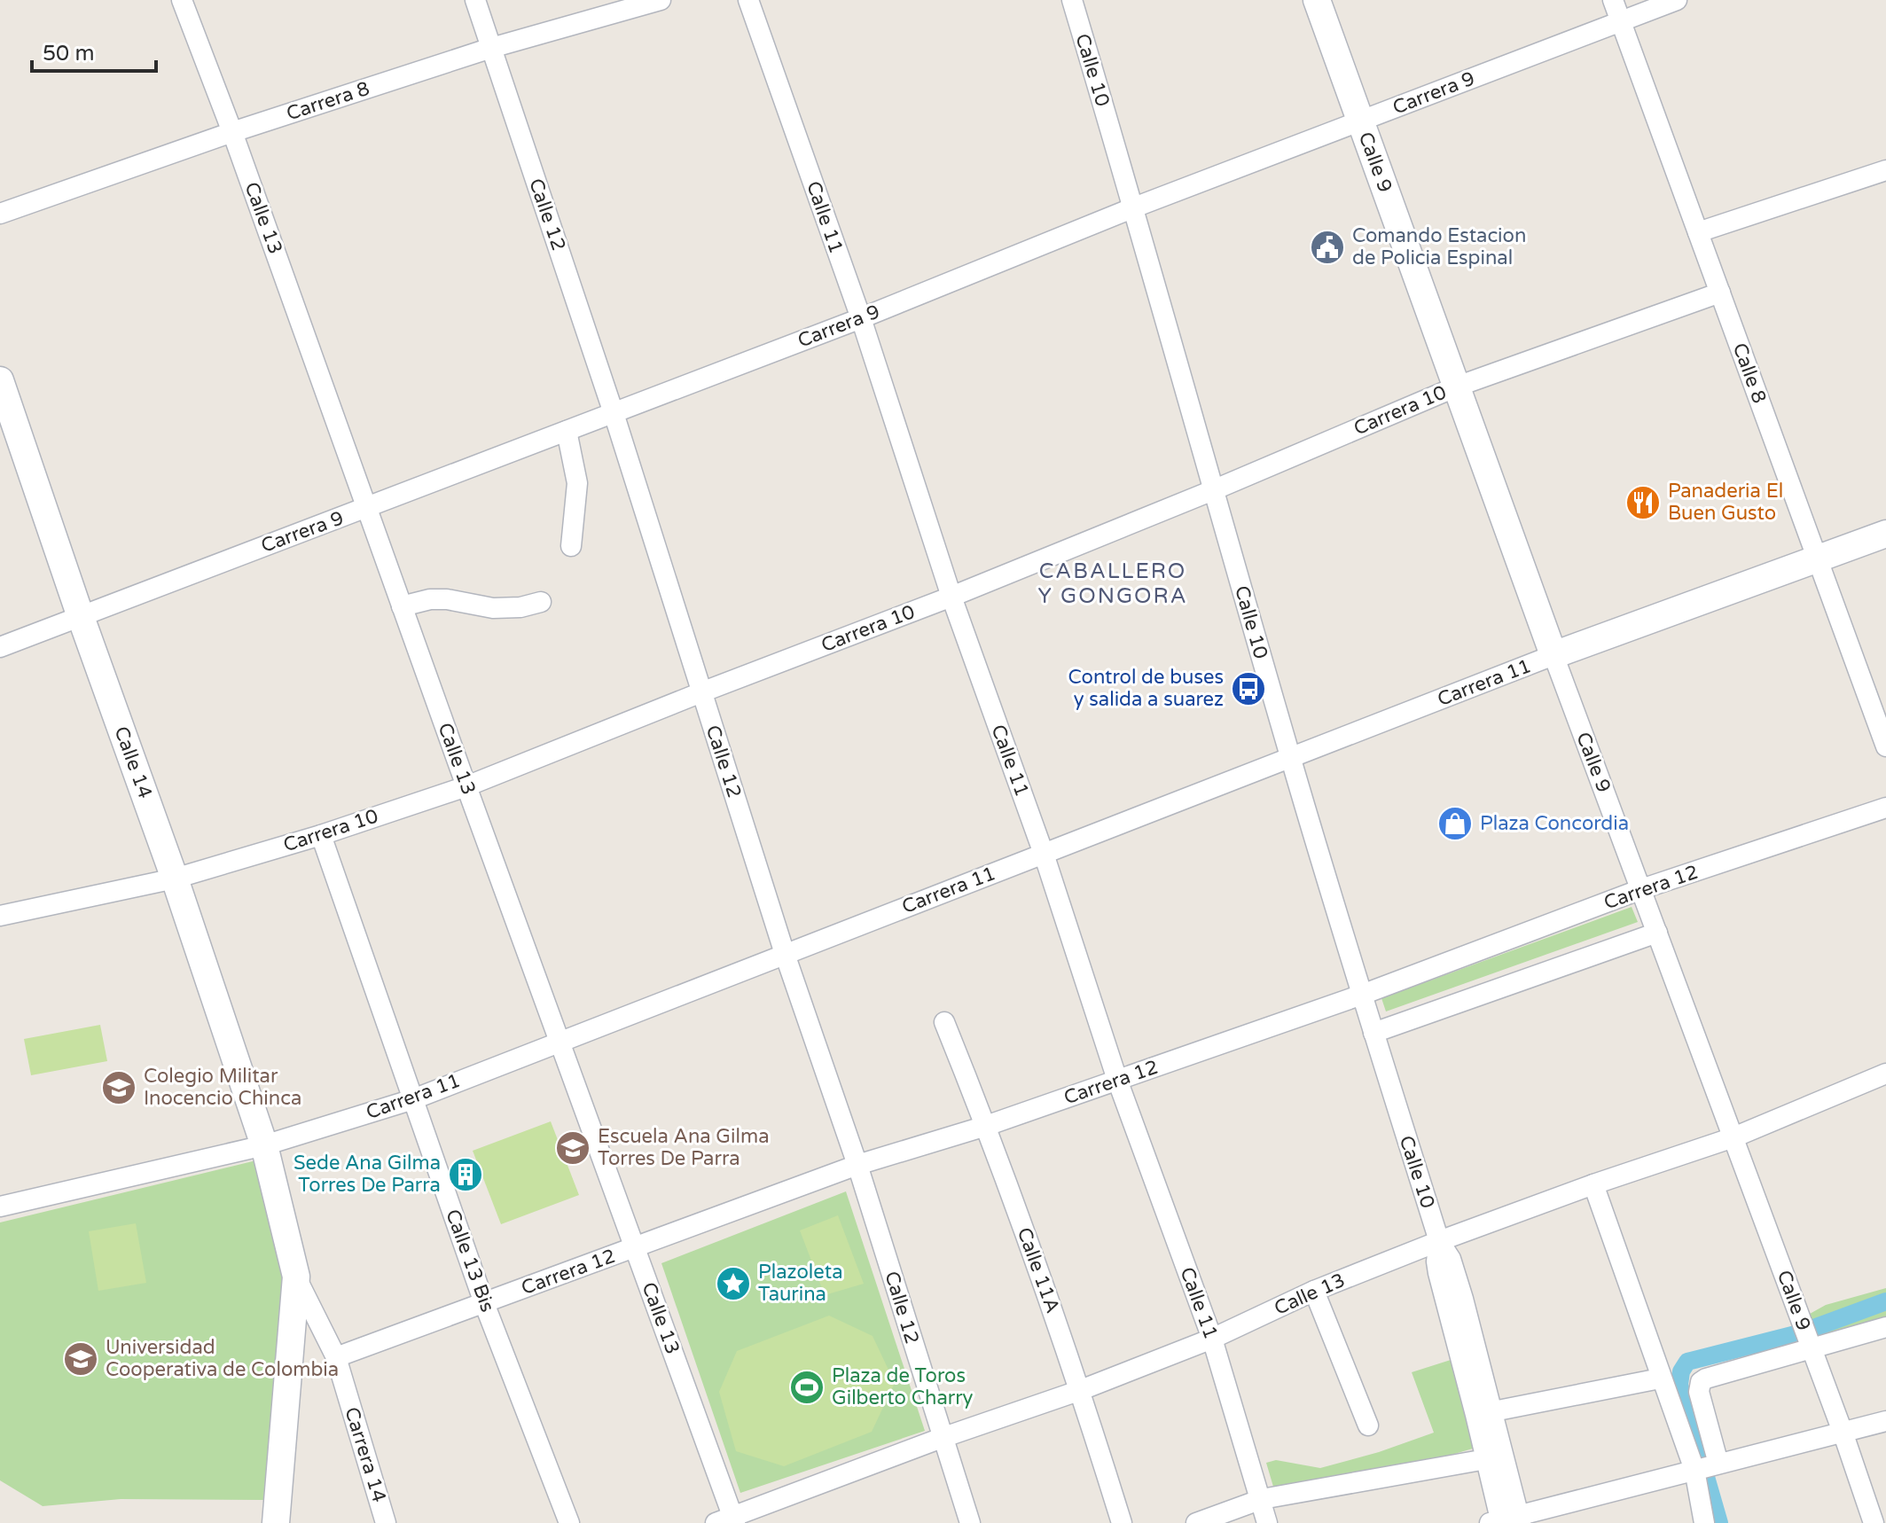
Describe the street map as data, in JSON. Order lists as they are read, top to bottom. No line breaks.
{"streets":{"street":["Calle 10","Carrera 9","Carrera 8","Calle 9","Calle 12","Calle 11","Calle 13","Calle 8","Carrera 10","Carrera 11","Calle 14","Carrera 12","Calle 13 Bis","Calle 11A","Carrera 14"]},"crossings":[["Calle 10","Carrera 9"],["Calle 10","Calle 13"],["Calle 10","Carrera 10"],["Calle 10","Carrera 11"],["Calle 10","Carrera 12"],["Carrera 9","Calle 9"],["Carrera 9","Calle 12"],["Carrera 9","Calle 11"],["Carrera 9","Calle 13"],["Carrera 9","Calle 8"],["Carrera 9","Calle 14"],["Carrera 8","Calle 12"],["Carrera 8","Calle 13"],["Calle 9","Calle 13"],["Calle 9","Carrera 10"],["Calle 9","Carrera 11"],["Calle 9","Carrera 12"],["Calle 12","Calle 13"],["Calle 12","Carrera 10"],["Calle 12","Carrera 11"],["Calle 12","Carrera 12"],["Calle 11","Calle 13"],["Calle 11","Carrera 10"],["Calle 11","Carrera 11"],["Calle 11","Carrera 12"],["Calle 13","Carrera 10"],["Calle 13","Carrera 11"],["Calle 13","Carrera 12"],["Calle 13","Calle 11A"],["Calle 8","Carrera 10"],["Calle 8","Carrera 11"],["Carrera 10","Calle 14"],["Carrera 10","Calle 13 Bis"],["Carrera 11","Calle 14"],["Carrera 11","Calle 13 Bis"],["Carrera 11","Carrera 14"],["Calle 14","Carrera 14"],["Carrera 12","Calle 13 Bis"],["Carrera 12","Calle 11A"],["Carrera 12","Carrera 14"]],"districts":["CABALLERO Y GONGORA"],"places":{"public building":["Comando Estacion de Policia Espinal"],"restaurant":["Panaderia El Buen Gusto"],"bus stop":["Control de buses y salida a suarez"],"shop":["Plaza Concordia"],"school or university":["Colegio Militar Inocencio Chinca","Escuela Ana Gilma Torres De Parra","Universidad Cooperativa de Colombia"],"building":["Sede Ana Gilma Torres De Parra"],"place":["Plazoleta Taurina"],"sports":["Plaza de Toros Gilberto Charry"]},"scale_bar":"50 m"}
